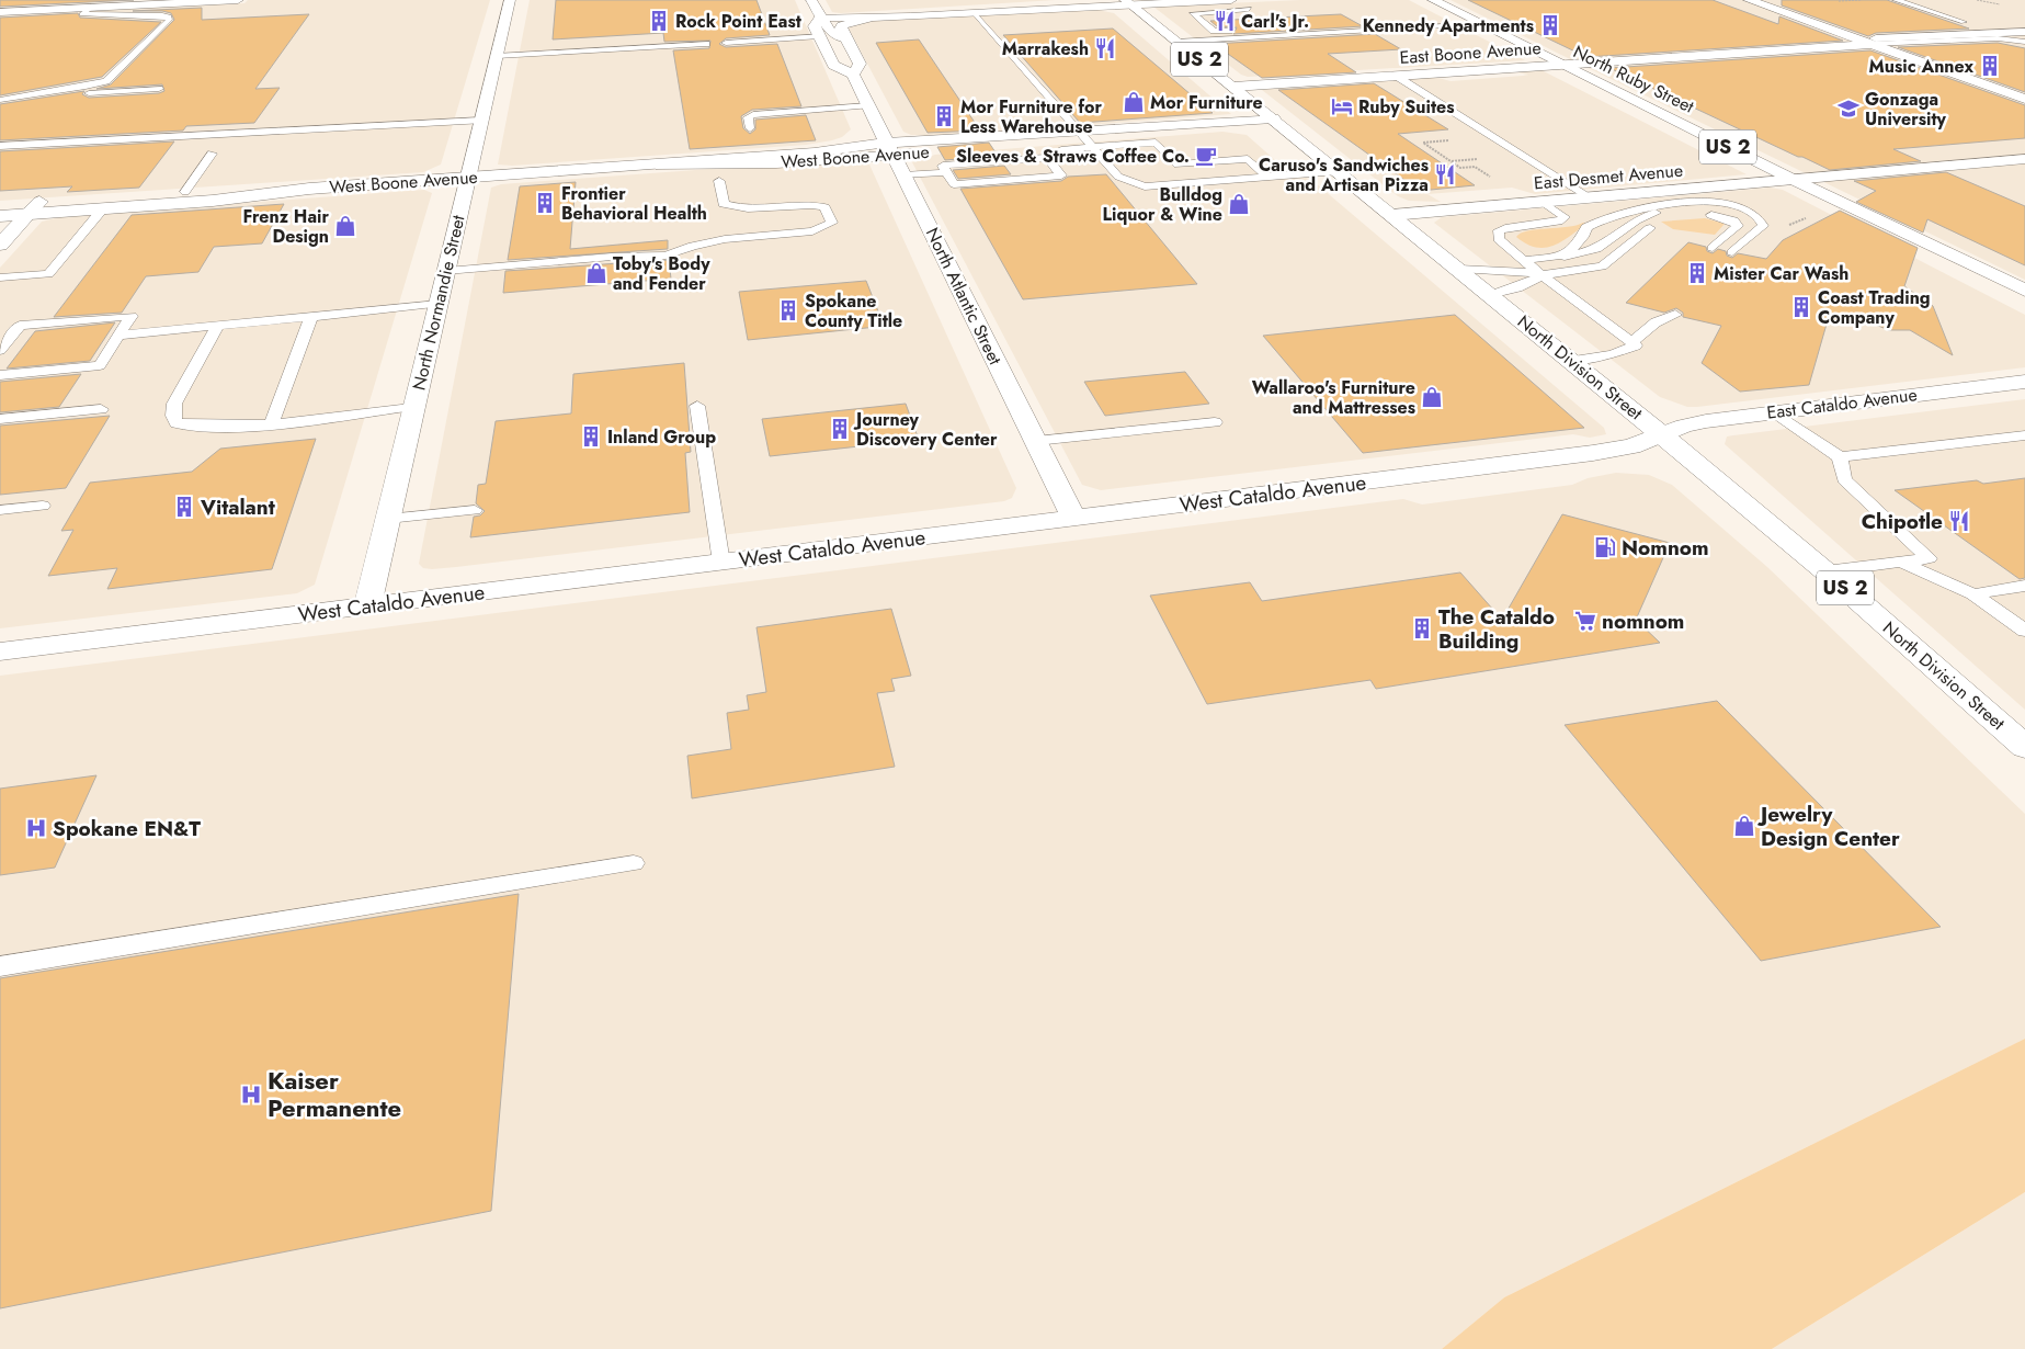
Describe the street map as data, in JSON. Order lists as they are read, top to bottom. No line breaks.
{"streets":{"street":["East Boone Avenue","US 2","North Ruby Street","West Boone Avenue","East Desmet Avenue","North Atlantic Street","North Normandie Street","North Division Street","East Cataldo Avenue","West Cataldo Avenue"]},"crossings":[["East Boone Avenue","North Ruby Street"],["East Boone Avenue","North Division Street"],["North Ruby Street","East Desmet Avenue"],["West Boone Avenue","North Atlantic Street"],["West Boone Avenue","North Normandie Street"],["West Boone Avenue","North Division Street"],["East Desmet Avenue","North Division Street"],["North Atlantic Street","West Cataldo Avenue"],["North Normandie Street","West Cataldo Avenue"],["North Division Street","East Cataldo Avenue"],["North Division Street","West Cataldo Avenue"],["East Cataldo Avenue","West Cataldo Avenue"]],"places":{"building":["Rock Point East","Kennedy Apartments","Music Annex","Mor Furniture for Less Warehouse","Frontier Behavioral Health","Mister Car Wash","Coast Trading Company","Spokane County Title","Journey Discovery Center","Inland Group","Vitalant","The Cataldo Building"],"restaurant":["Carl's Jr.","Marrakesh","Caruso's Sandwiches and Artisan Pizza","Chipotle"],"shop":["Mor Furniture","Bulldog Liquor & Wine","Frenz Hair Design","Toby's Body and Fender","Wallaroo's Furniture and Mattresses","Jewelry Design Center"],"hotel":["Ruby Suites"],"school or university":["Gonzaga University"],"cafe":["Sleeves & Straws Coffee Co."],"fuel station":["Nomnom"],"supermarket":["nomnom"],"hospital":["Spokane EN&T","Kaiser Permanente"]}}
